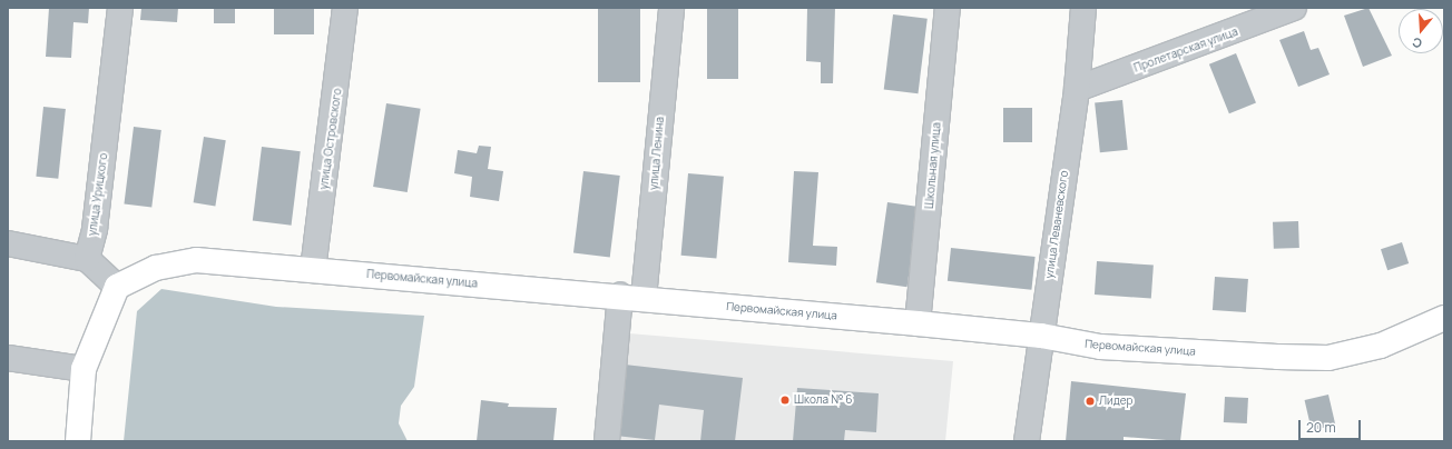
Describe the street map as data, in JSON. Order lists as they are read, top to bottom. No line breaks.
{"streets":{"main road":["Первомайская улица"],"street":["Пролетарская улица","улица Островского","улица Ленина","Школьная улица","улица Урицкого","улица Леваневского"]},"crossings":[["Пролетарская улица","улица Леваневского"],["улица Островского","Первомайская улица"],["улица Ленина","Первомайская улица"],["Школьная улица","Первомайская улица"],["улица Леваневского","Первомайская улица"]],"places":["Школа № 6","Лидер"],"scale_bar":"20 m","north":"bottom"}
